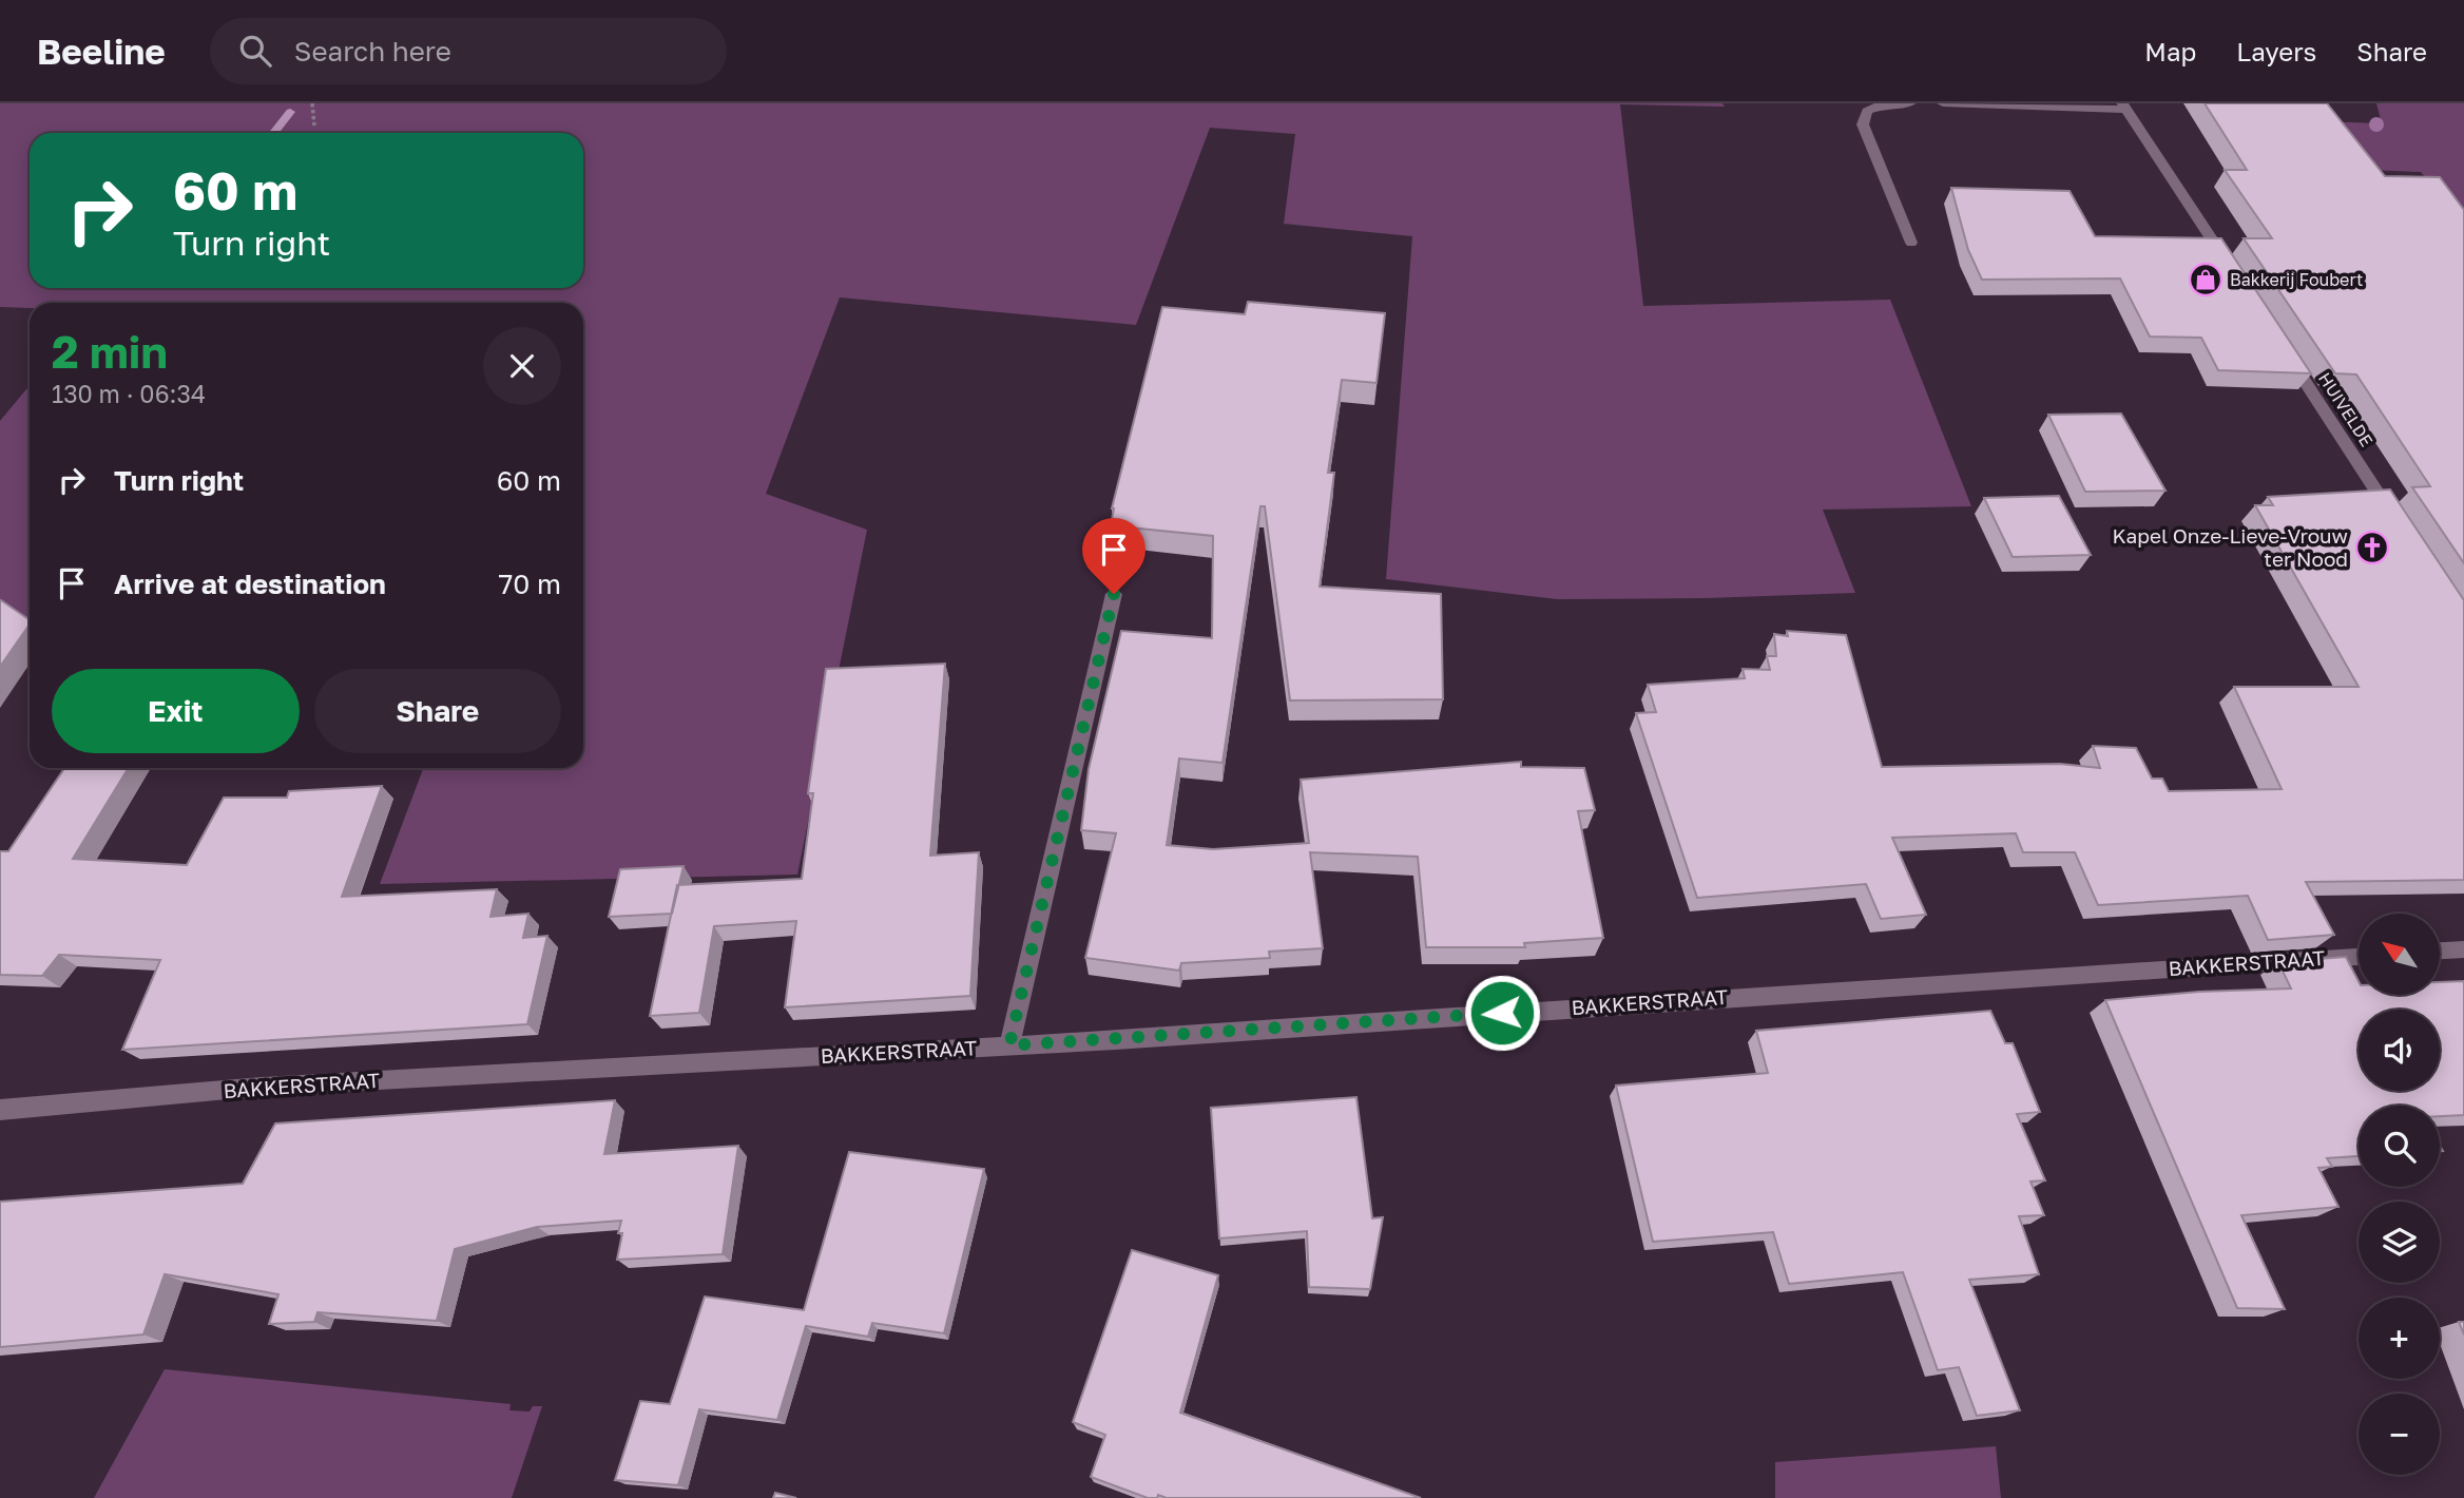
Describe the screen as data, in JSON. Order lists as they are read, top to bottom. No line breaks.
{"streets":{"street":["HUIVELDE","BAKKERSTRAAT"]},"places":{"shop":["Bakkerij Foubert"],"church":["Kapel Onze-Lieve-Vrouw ter Nood"]},"north":"top left","page":{"header":"Beeline","search":"Search here","nav":["Map","Layers","Share"],"turn":["60 m","Turn right"],"heading":["2 min","130 m · 06:34"],"list":[{"name":"Turn right","value":"60 m"},{"name":"Arrive at destination","value":"70 m"}],"buttons":["Exit","Share"],"map_buttons":["+","−"]}}
